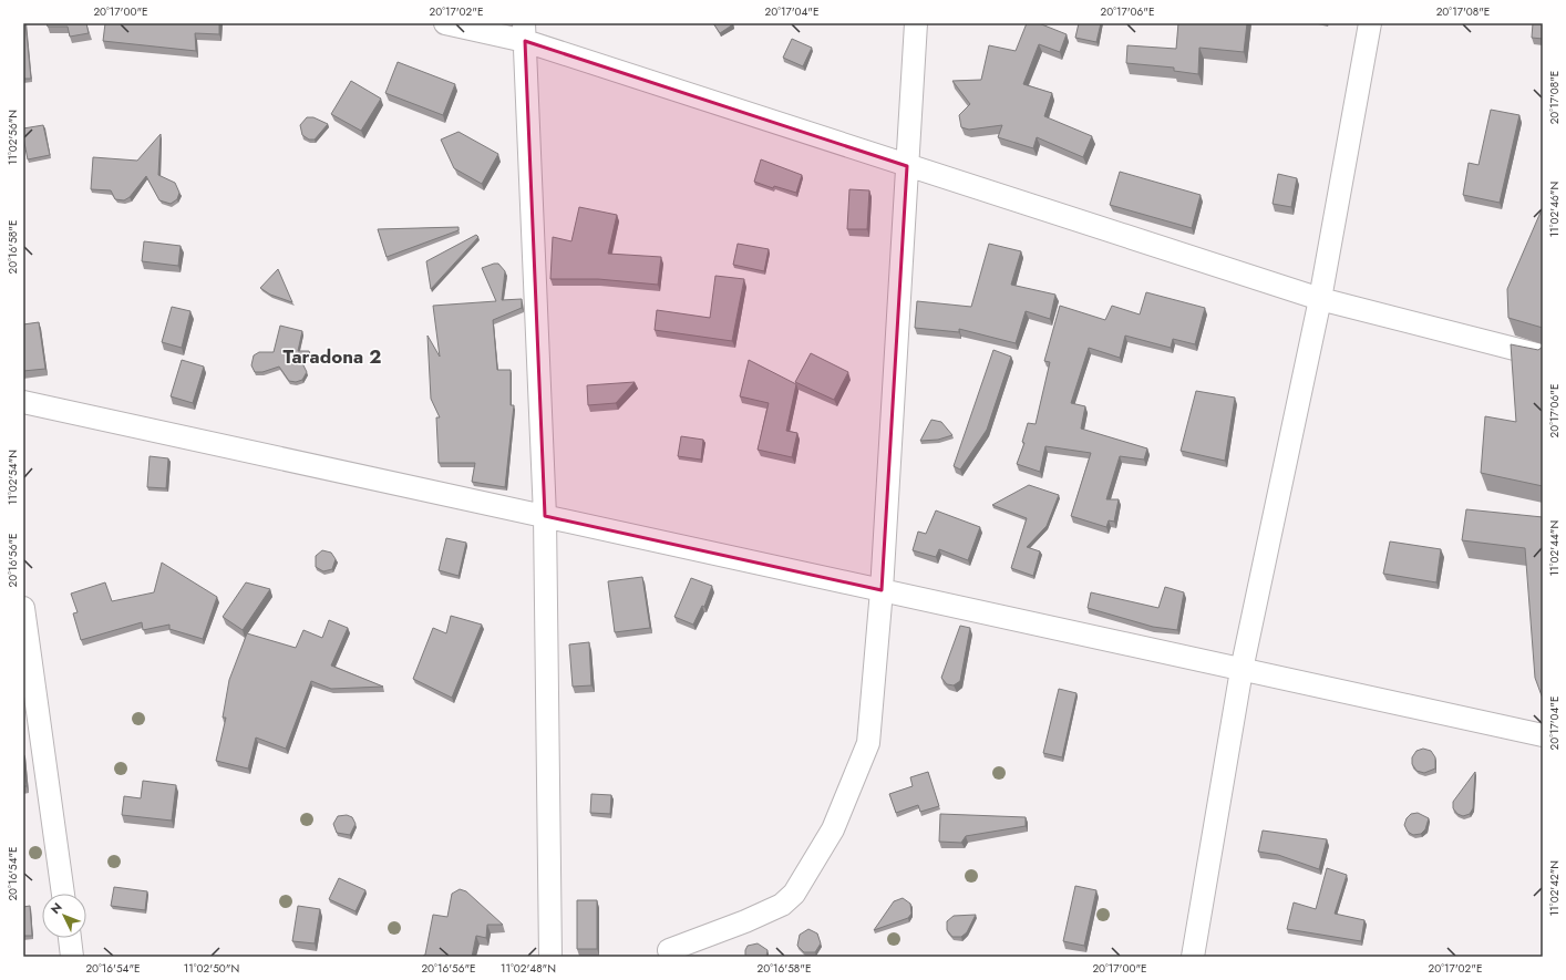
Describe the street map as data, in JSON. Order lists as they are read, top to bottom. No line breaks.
{"districts":["Taradona 2"],"north":"top left","coordinates":["20°17'00\"E","20°17'02\"E","20°17'04\"E","20°17'06\"E","20°17'08\"E","11°02'56\"N","11°02'46\"N","20°16'58\"E","11°02'54\"N","11°02'44\"N","20°16'56\"E","20°16'54\"E","11°02'42\"N","11°02'50\"N","11°02'48\"N"]}
